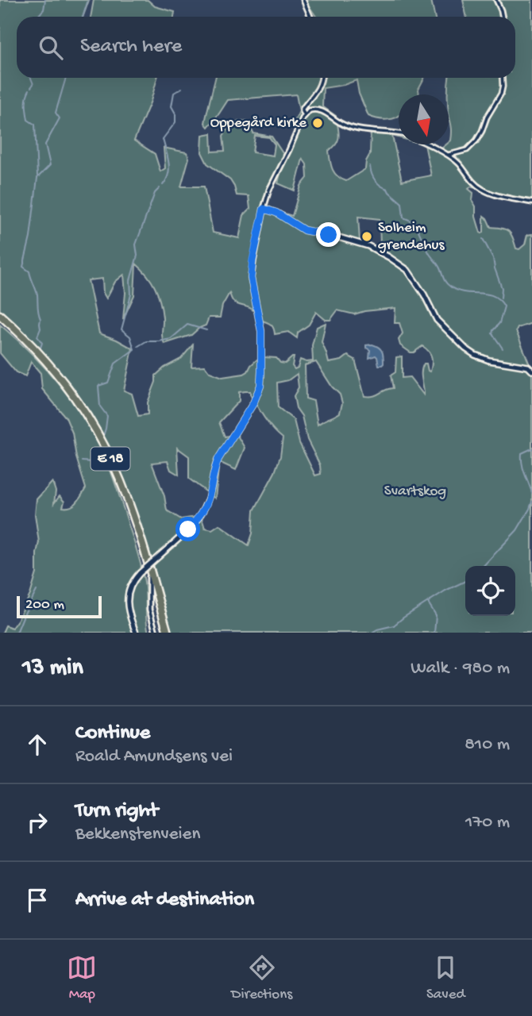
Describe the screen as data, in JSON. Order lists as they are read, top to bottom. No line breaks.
{"streets":{"highway":["E 18"]},"parks":["Svartskog"],"places":["Oppegård kirke","Solheim grendehus"],"scale_bar":"200 m","north":"bottom","page":{"search":"Search here","scale":"200 m","heading":["13 min","Walk · 980 m"],"list":[["Continue","Roald Amundsens vei","810 m"],["Turn right","Bekkenstenveien","170 m"],"Arrive at destination"],"nav":["Map","Directions","Saved"]}}
